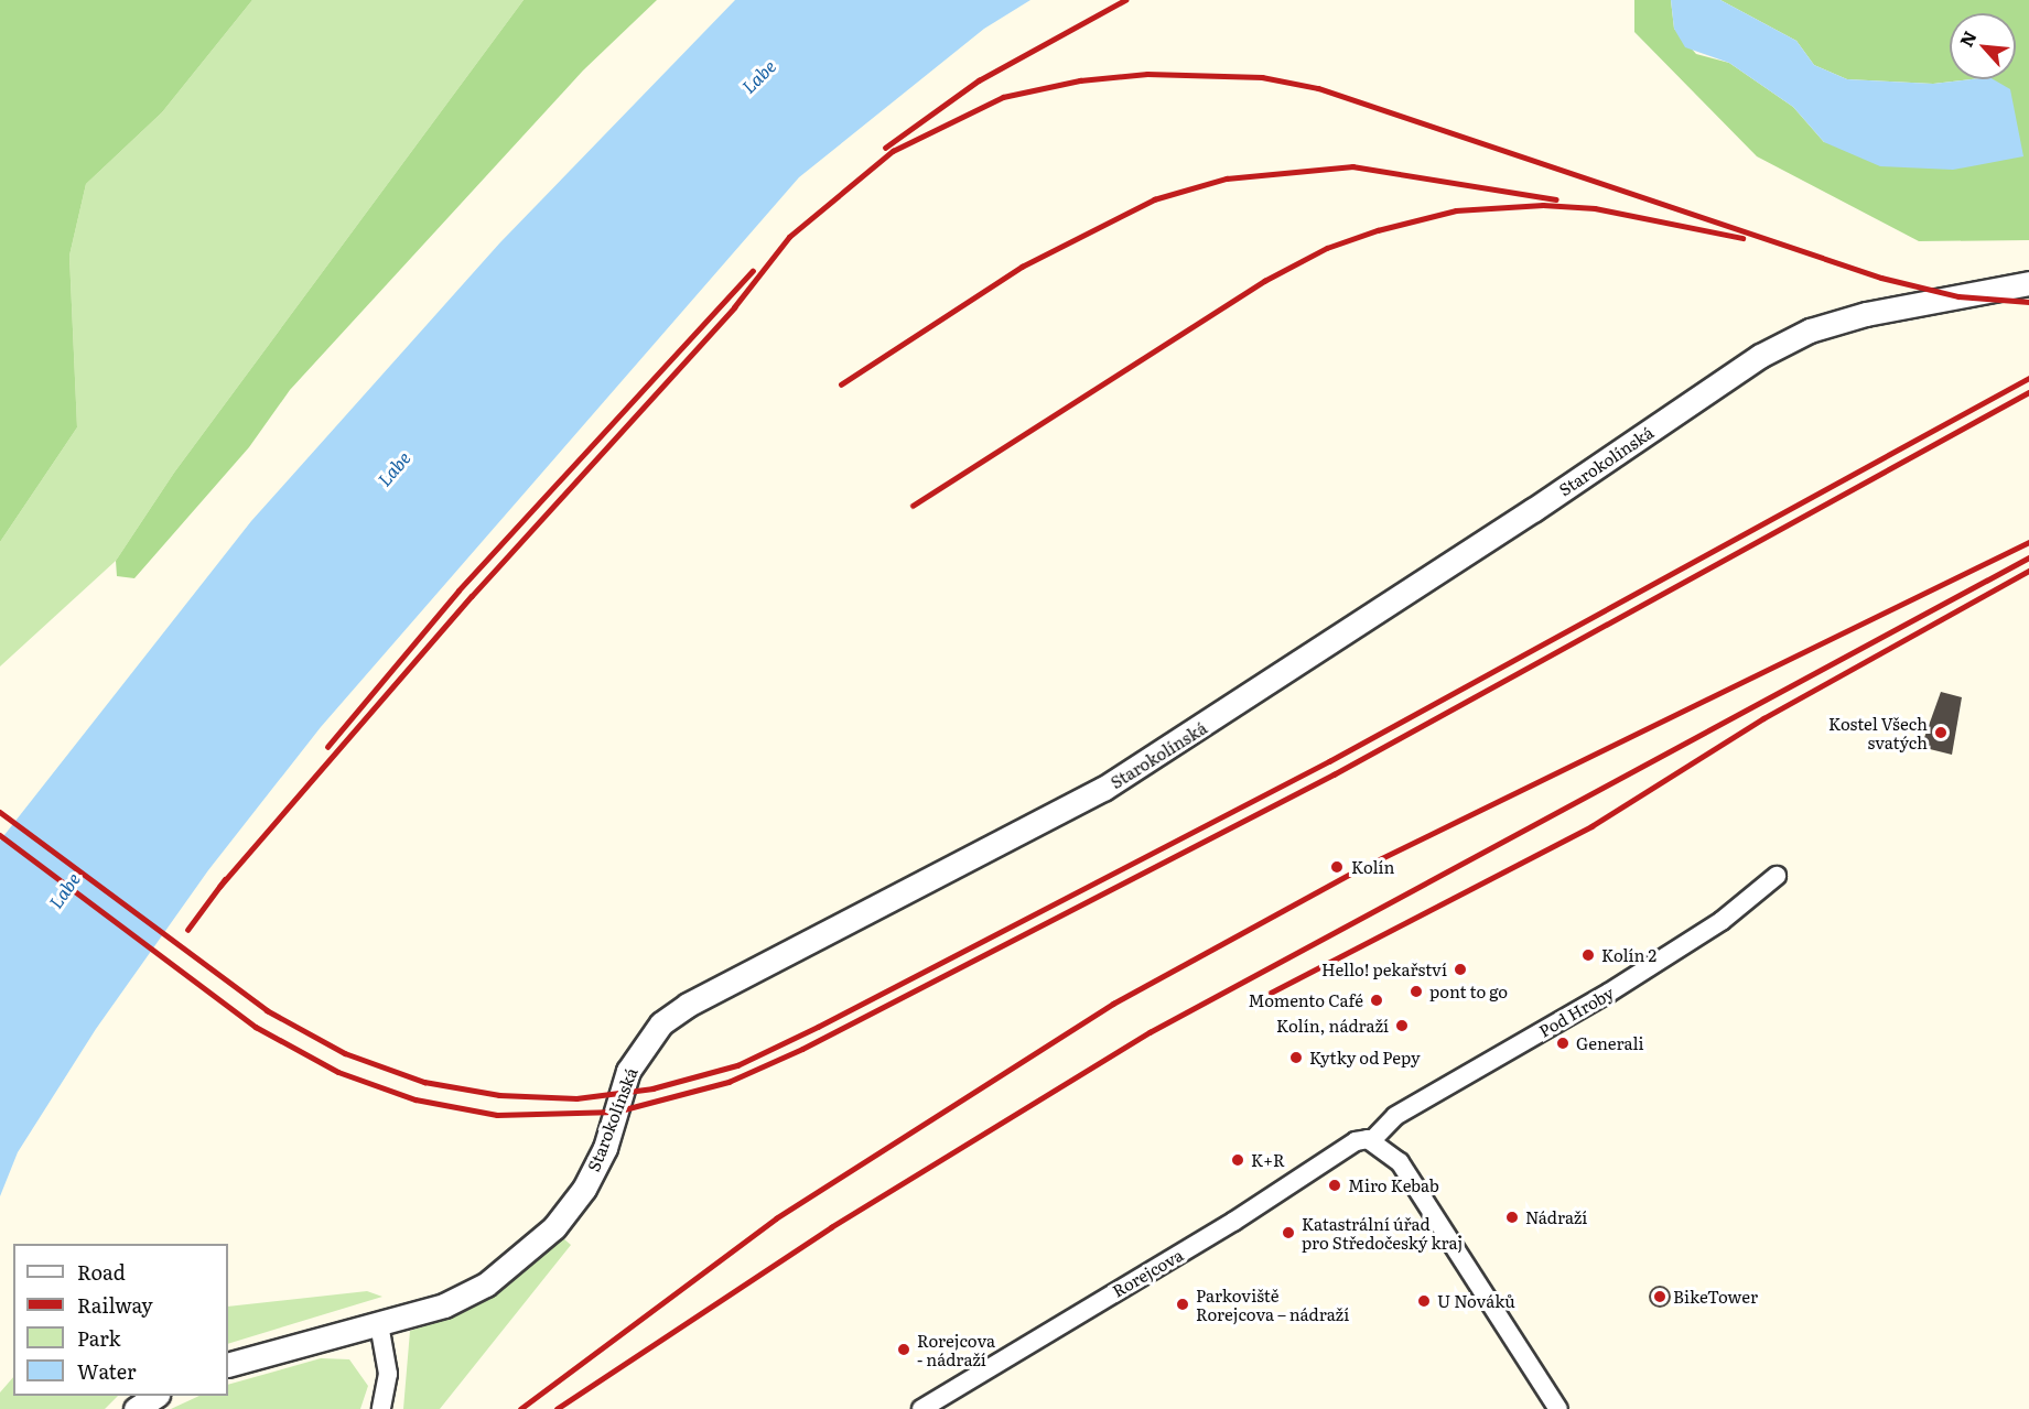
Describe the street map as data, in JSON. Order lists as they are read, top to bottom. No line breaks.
{"streets":{"street":["Starokolínská","Pod Hroby","Rorejcova"]},"crossings":[["Pod Hroby","Rorejcova"]],"water":["Labe"],"places":["Kostel Všech svatých","Kolín","Kolín 2","Hello! pekařství","pont to go","Momento Café","Kolín, nádraží","Generali","Kytky od Pepy","K+R","Miro Kebab","Nádraží","Katastrální úřad pro Středočeský kraj","BikeTower","U Nováků","Parkoviště Rorejcova – nádraží","Rorejcova - nádraží"],"legend":["Road","Railway","Park","Water"],"north":"top left"}
